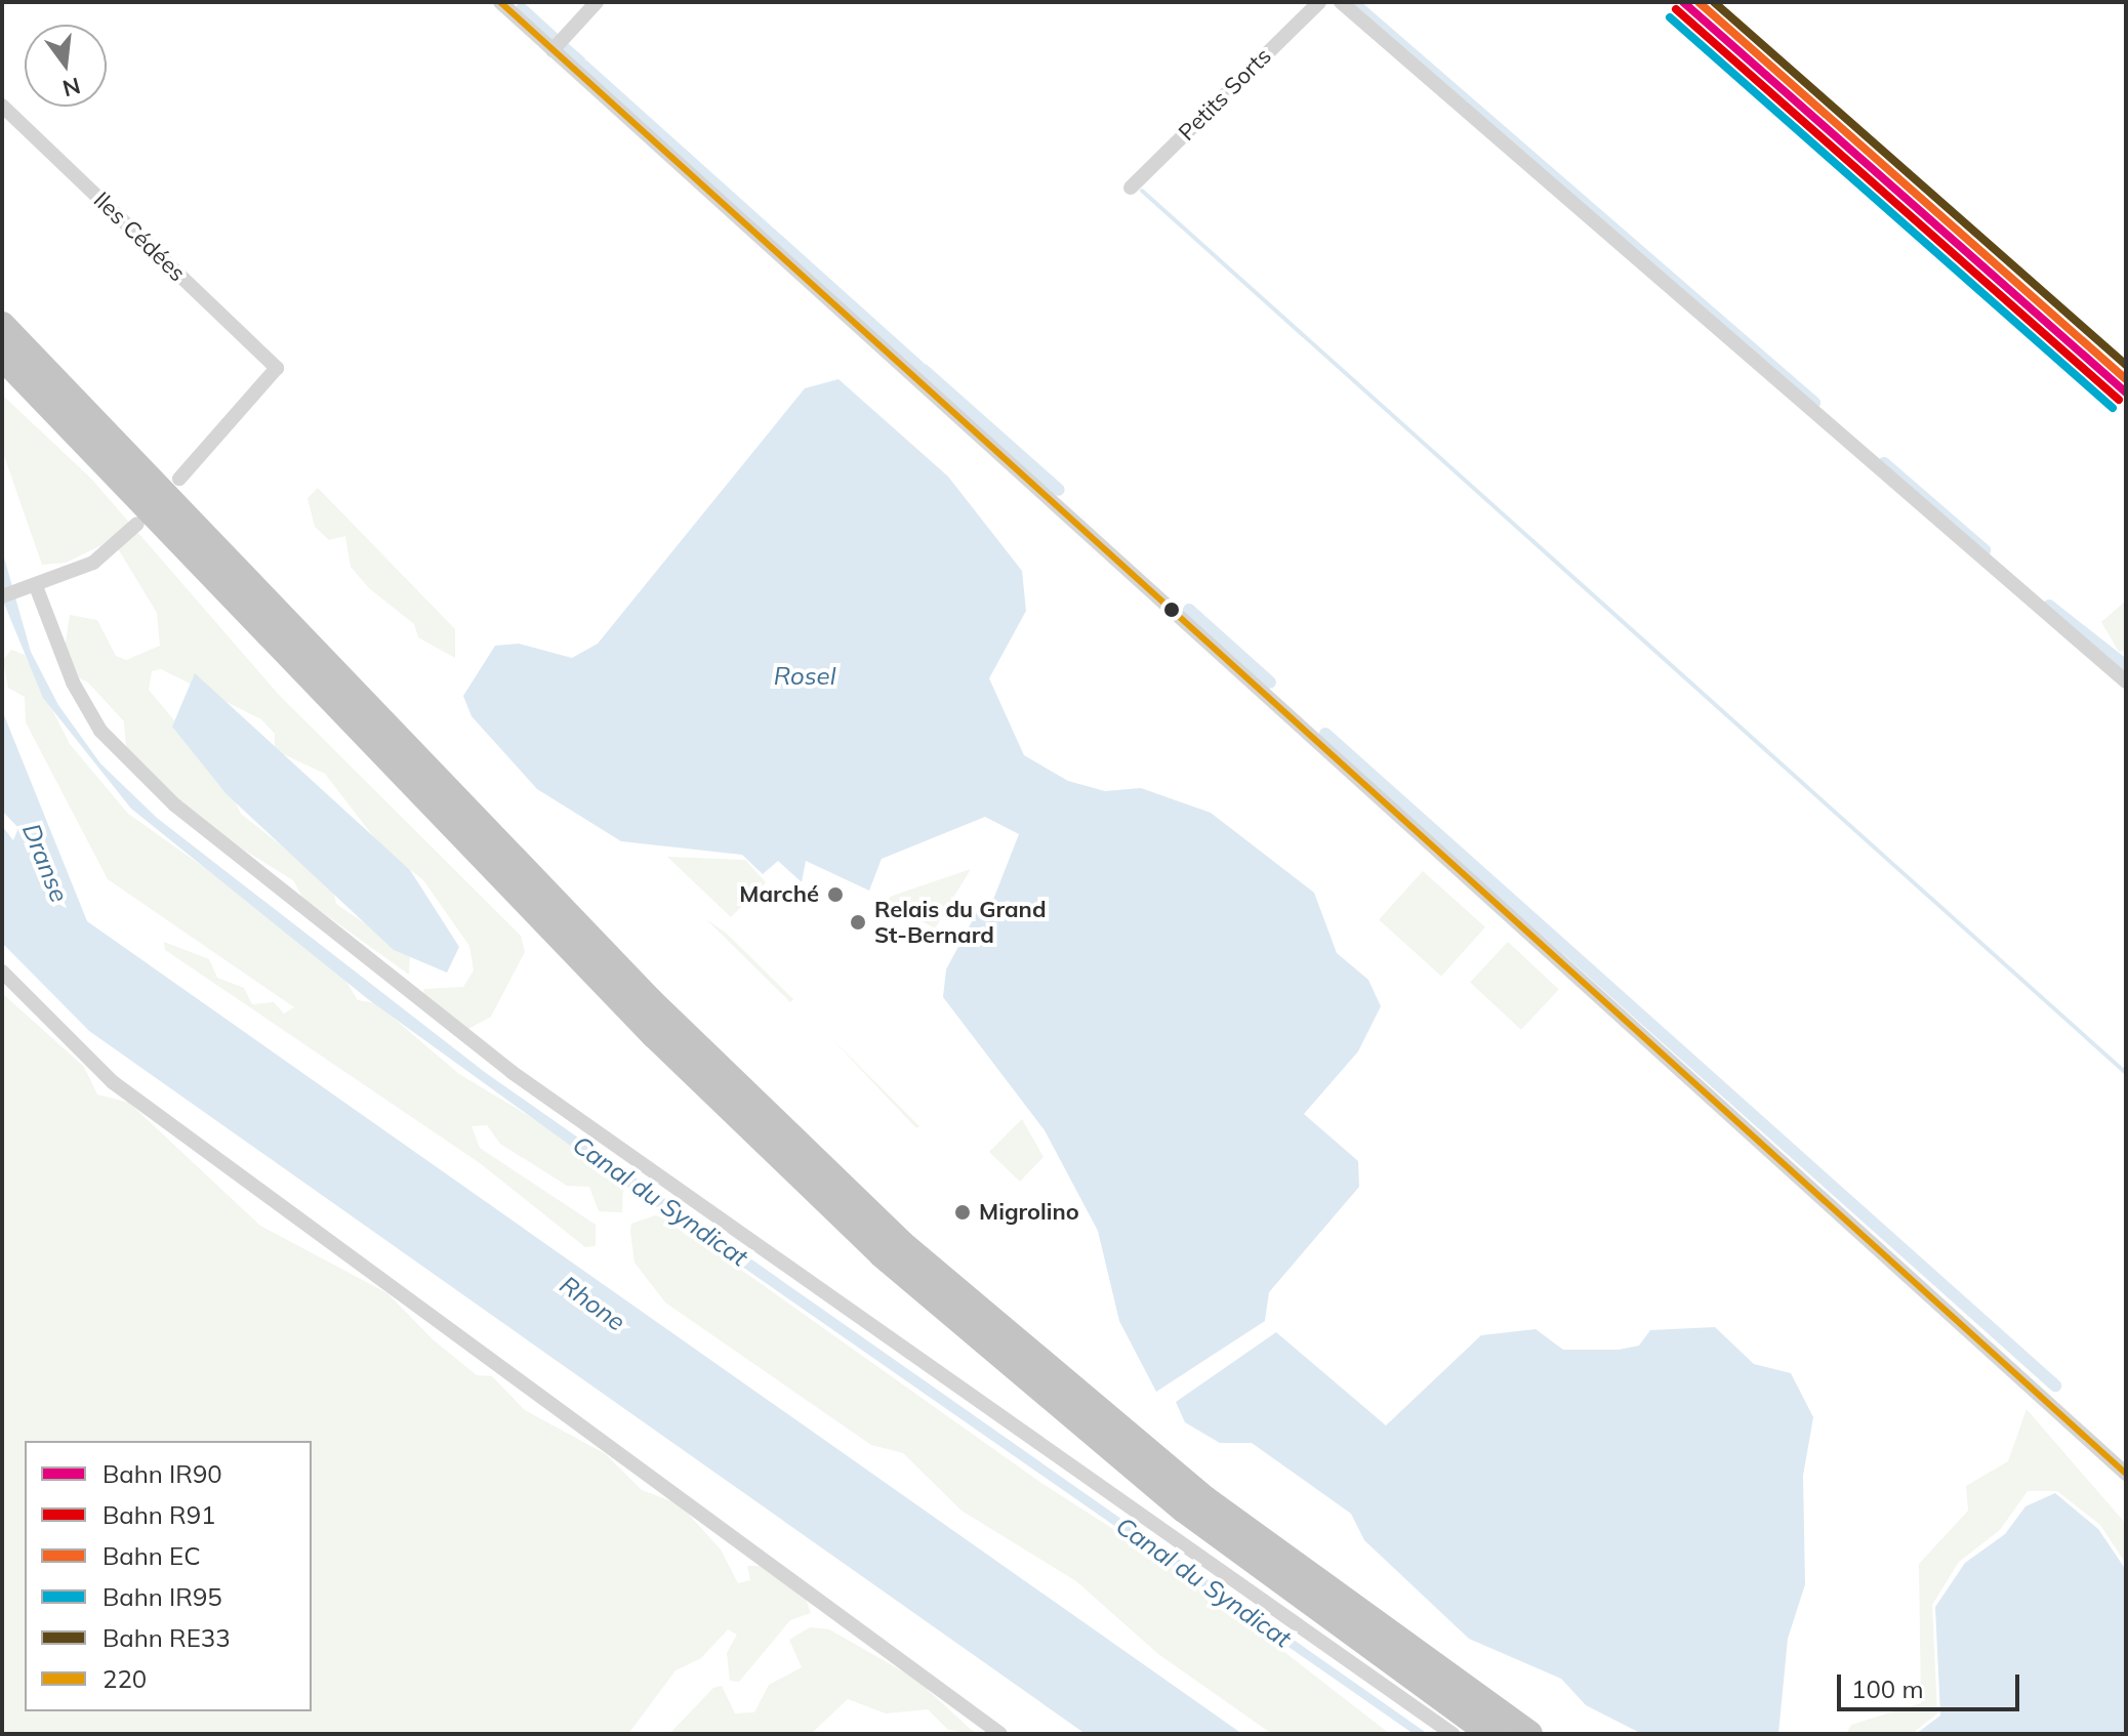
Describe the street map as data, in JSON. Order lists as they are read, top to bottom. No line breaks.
{"streets":{"street":["Petits Sorts","Iles Cédées"]},"water":["Rosel","Dranse","Canal du Syndicat","Rhone"],"places":["Marché","Relais du Grand St-Bernard","Migrolino"],"lines":["rail line IR90","rail line EC","rail line RE33","transit line 220","rail line R91","rail line IR95"],"legend":["Bahn IR90","Bahn R91","Bahn EC","Bahn IR95","Bahn RE33","220"],"scale_bar":"100 m","north":"bottom"}
